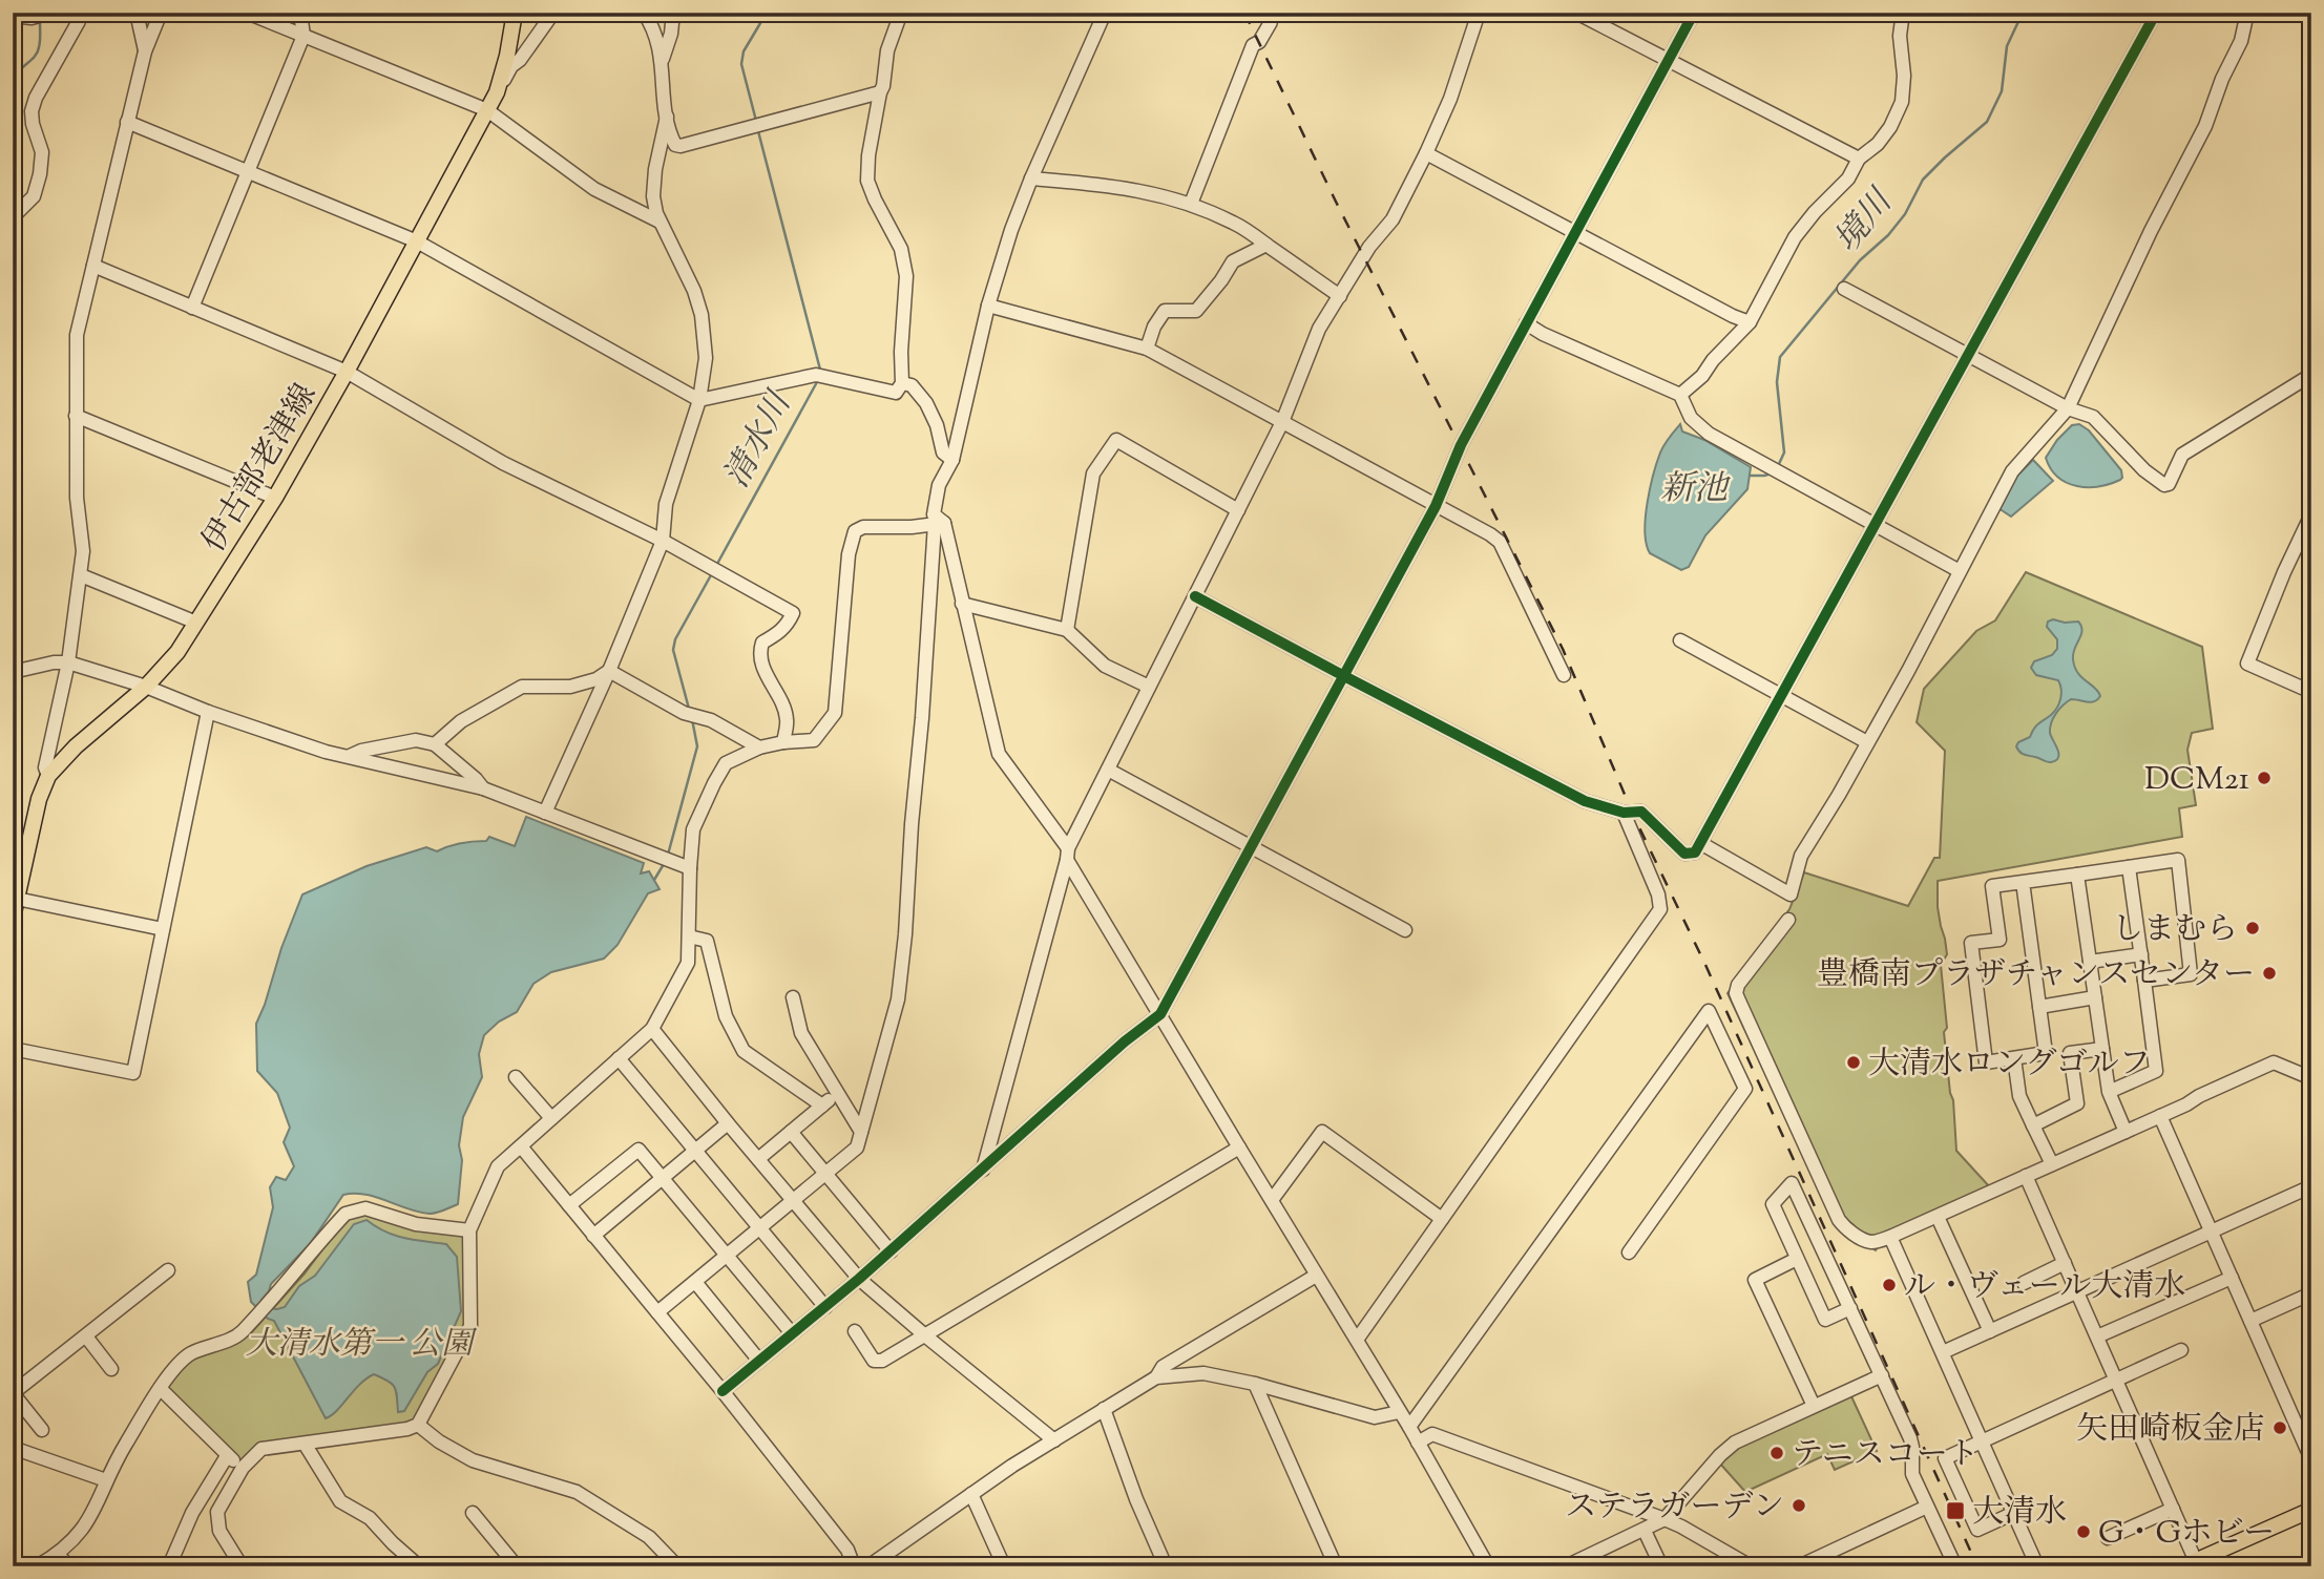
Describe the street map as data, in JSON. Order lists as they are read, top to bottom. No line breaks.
{"streets":{"main road":["伊古部老津線"]},"water":["境川","清水川","新池"],"parks":["大清水第一 公園"],"places":{"other":["DCM21","しまむら","豊橋南プラザチャンスセンター","大清水ロングゴルフ","ル・ヴェール大清水","矢田崎板金店","テニスコート","ステラガーデン","G・Gホビー"],"transit":["大清水"]}}
